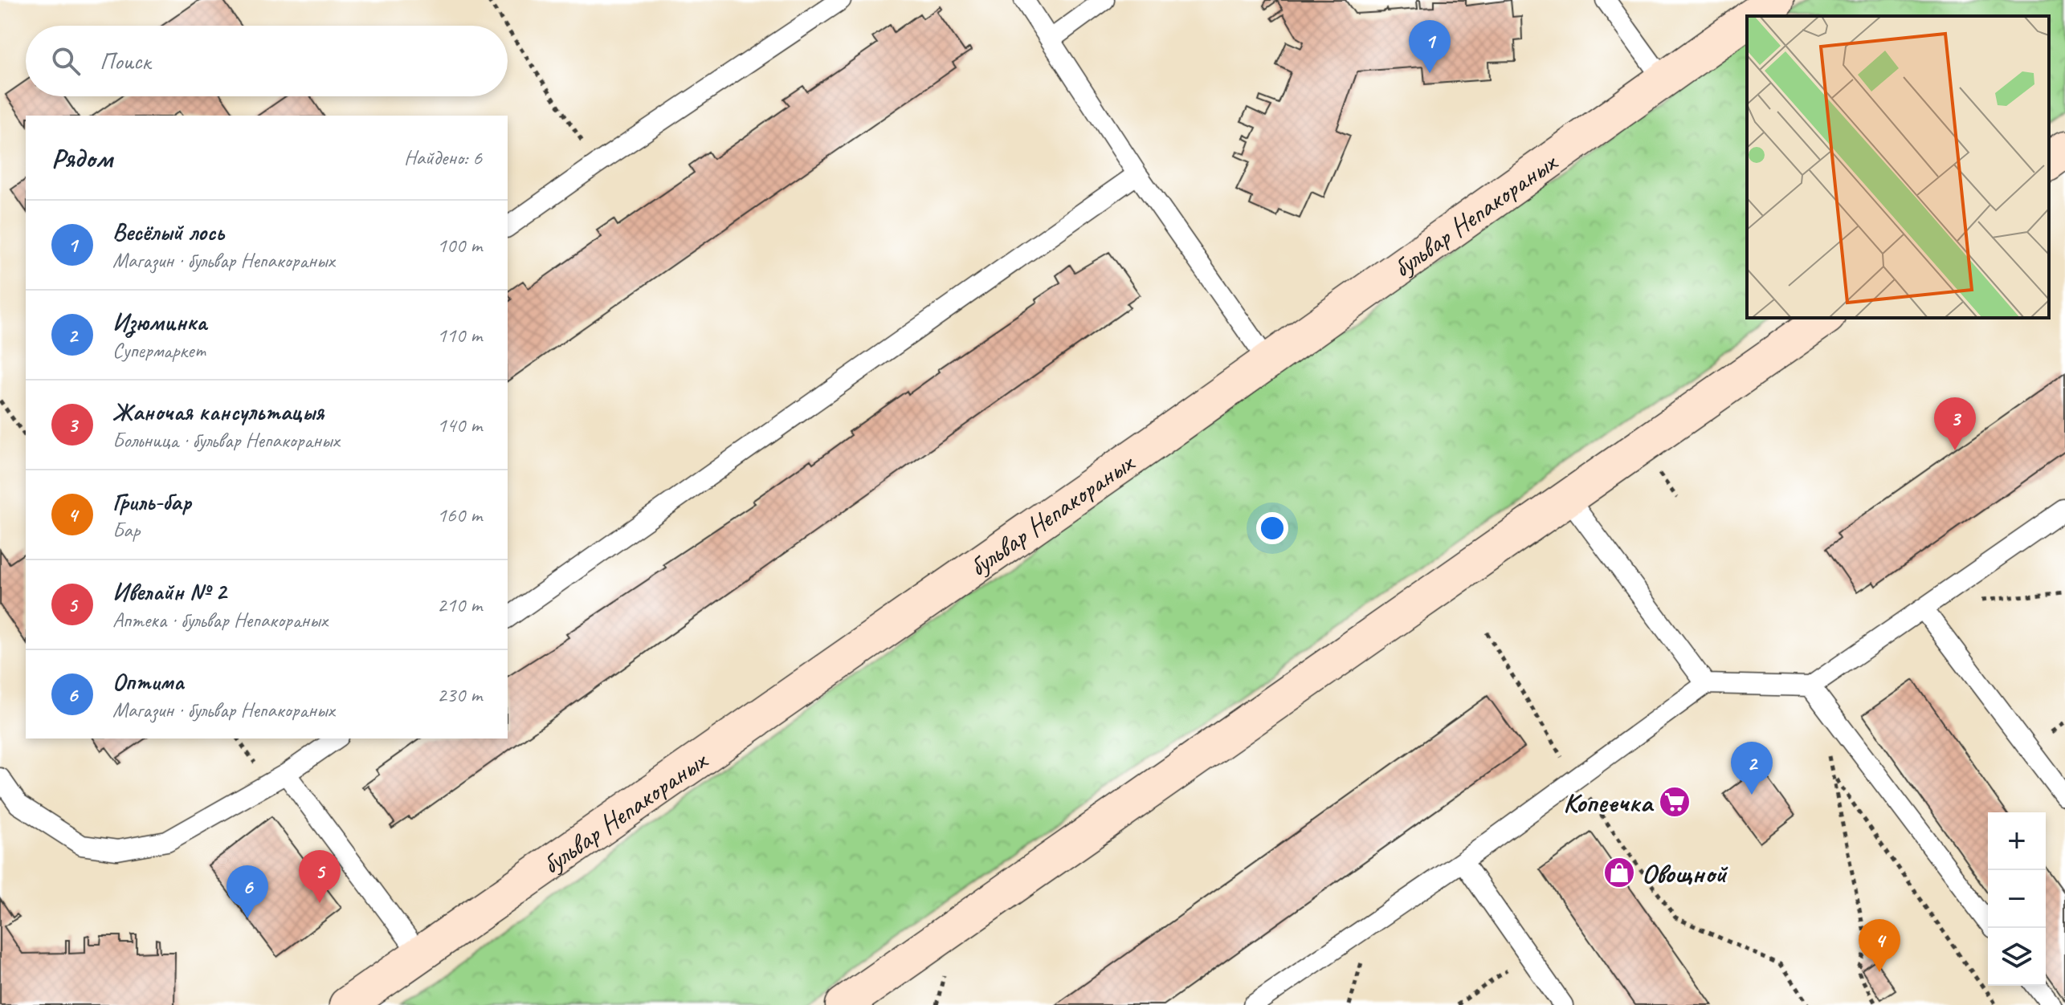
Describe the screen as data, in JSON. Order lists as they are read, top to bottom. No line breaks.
{"streets":{"main road":["бульвар Непакораных"]},"places":{"supermarket":["Копеечка"],"shop":["Овощной"]},"page":{"pins":["1","3","2","5","6","4"],"search":"Поиск","heading":["Рядом","Найдено: 6"],"list":[{"mark":"1","name":"Весёлый лось","note":"Магазин · бульвар Непакораных","value":"100 m"},{"mark":"2","name":"Изюминка","note":"Супермаркет","value":"110 m"},{"mark":"3","name":"Жаночая кансультацыя","note":"Больница · бульвар Непакораных","value":"140 m"},{"mark":"4","name":"Гриль-бар","note":"Бар","value":"160 m"},{"mark":"5","name":"Ивелайн № 2","note":"Аптека · бульвар Непакораных","value":"210 m"},{"mark":"6","name":"Оптима","note":"Магазин · бульвар Непакораных","value":"230 m"}],"map_buttons":["+","−"]}}
